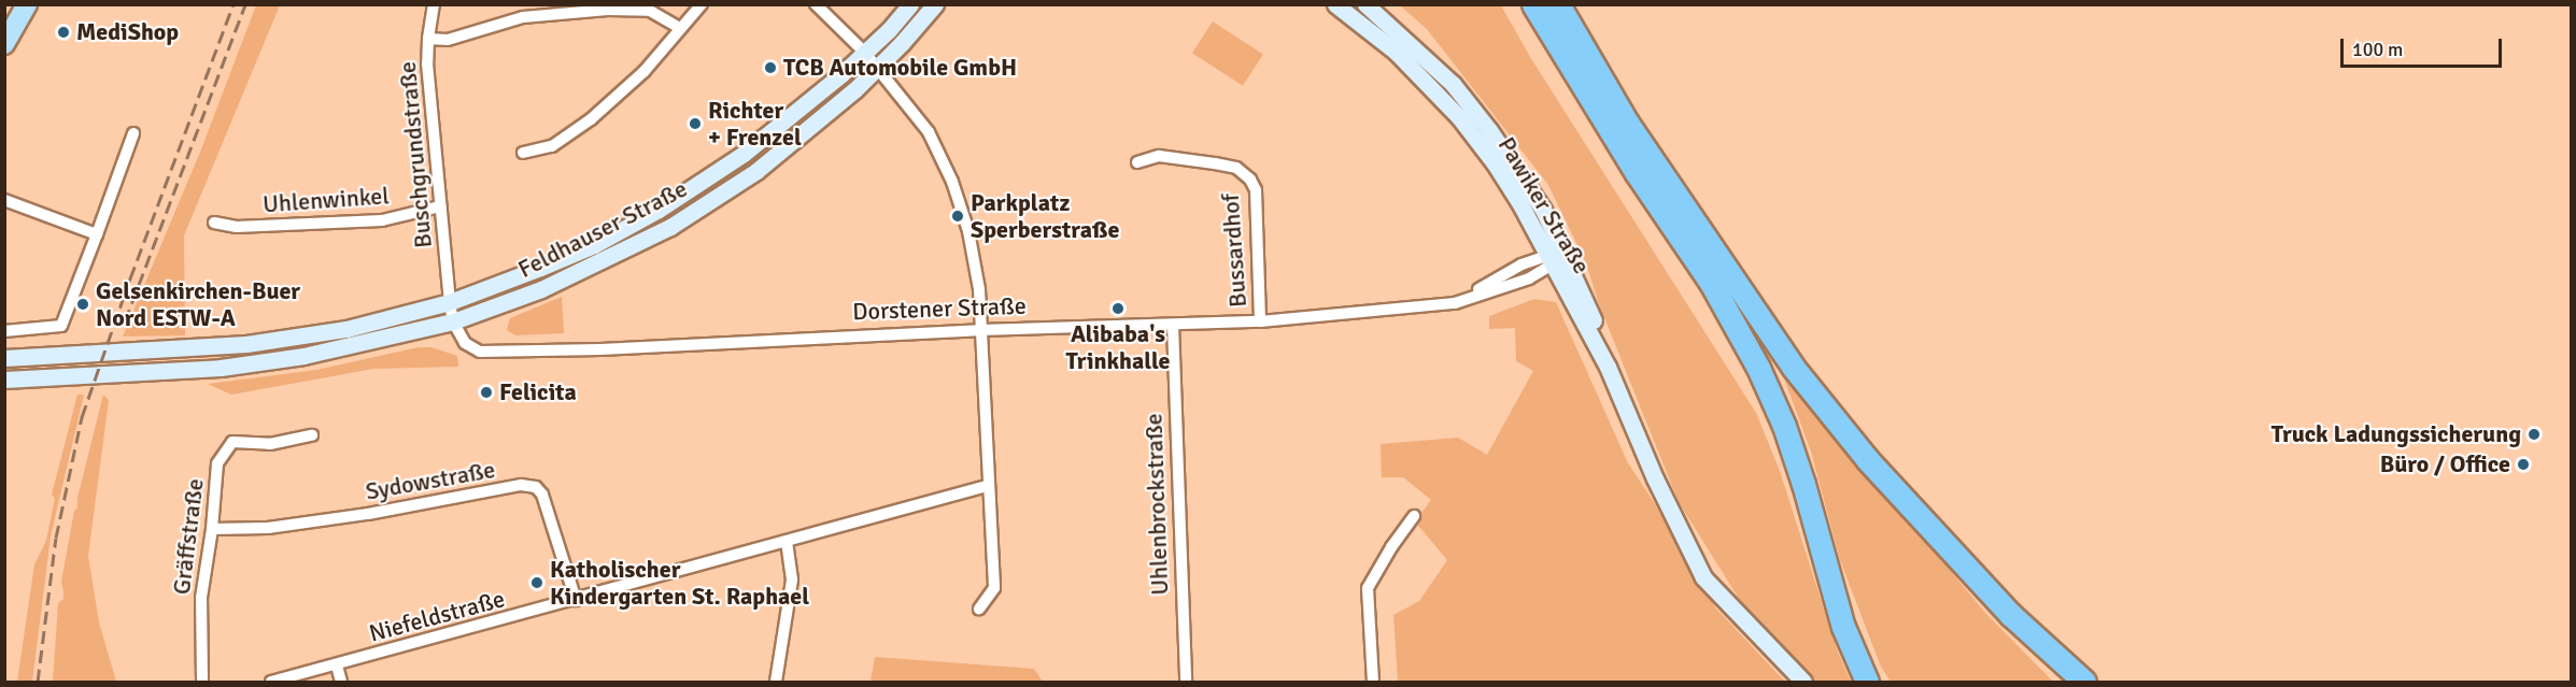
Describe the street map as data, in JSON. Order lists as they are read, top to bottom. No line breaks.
{"streets":{"main road":["Pawiker Straße","Feldhauser Straße"],"street":["Buschgrundstraße","Uhlenwinkel","Bussardhof","Dorstener Straße","Sydowstraße","Uhlenbrockstraße","Gräffstraße","Niefeldstraße"]},"crossings":[["Buschgrundstraße","Uhlenwinkel"],["Buschgrundstraße","Feldhauser Straße"],["Buschgrundstraße","Dorstener Straße"],["Pawiker Straße","Dorstener Straße"],["Feldhauser Straße","Dorstener Straße"],["Bussardhof","Dorstener Straße"],["Dorstener Straße","Uhlenbrockstraße"],["Sydowstraße","Gräffstraße"],["Sydowstraße","Niefeldstraße"]],"places":["MediShop","TCB Automobile GmbH","Richter + Frenzel","Parkplatz Sperberstraße","Gelsenkirchen-Buer Nord ESTW-A","Alibaba's Trinkhalle","Felicita","Truck Ladungssicherung","Büro / Office","Katholischer Kindergarten St. Raphael"],"scale_bar":"100 m"}
